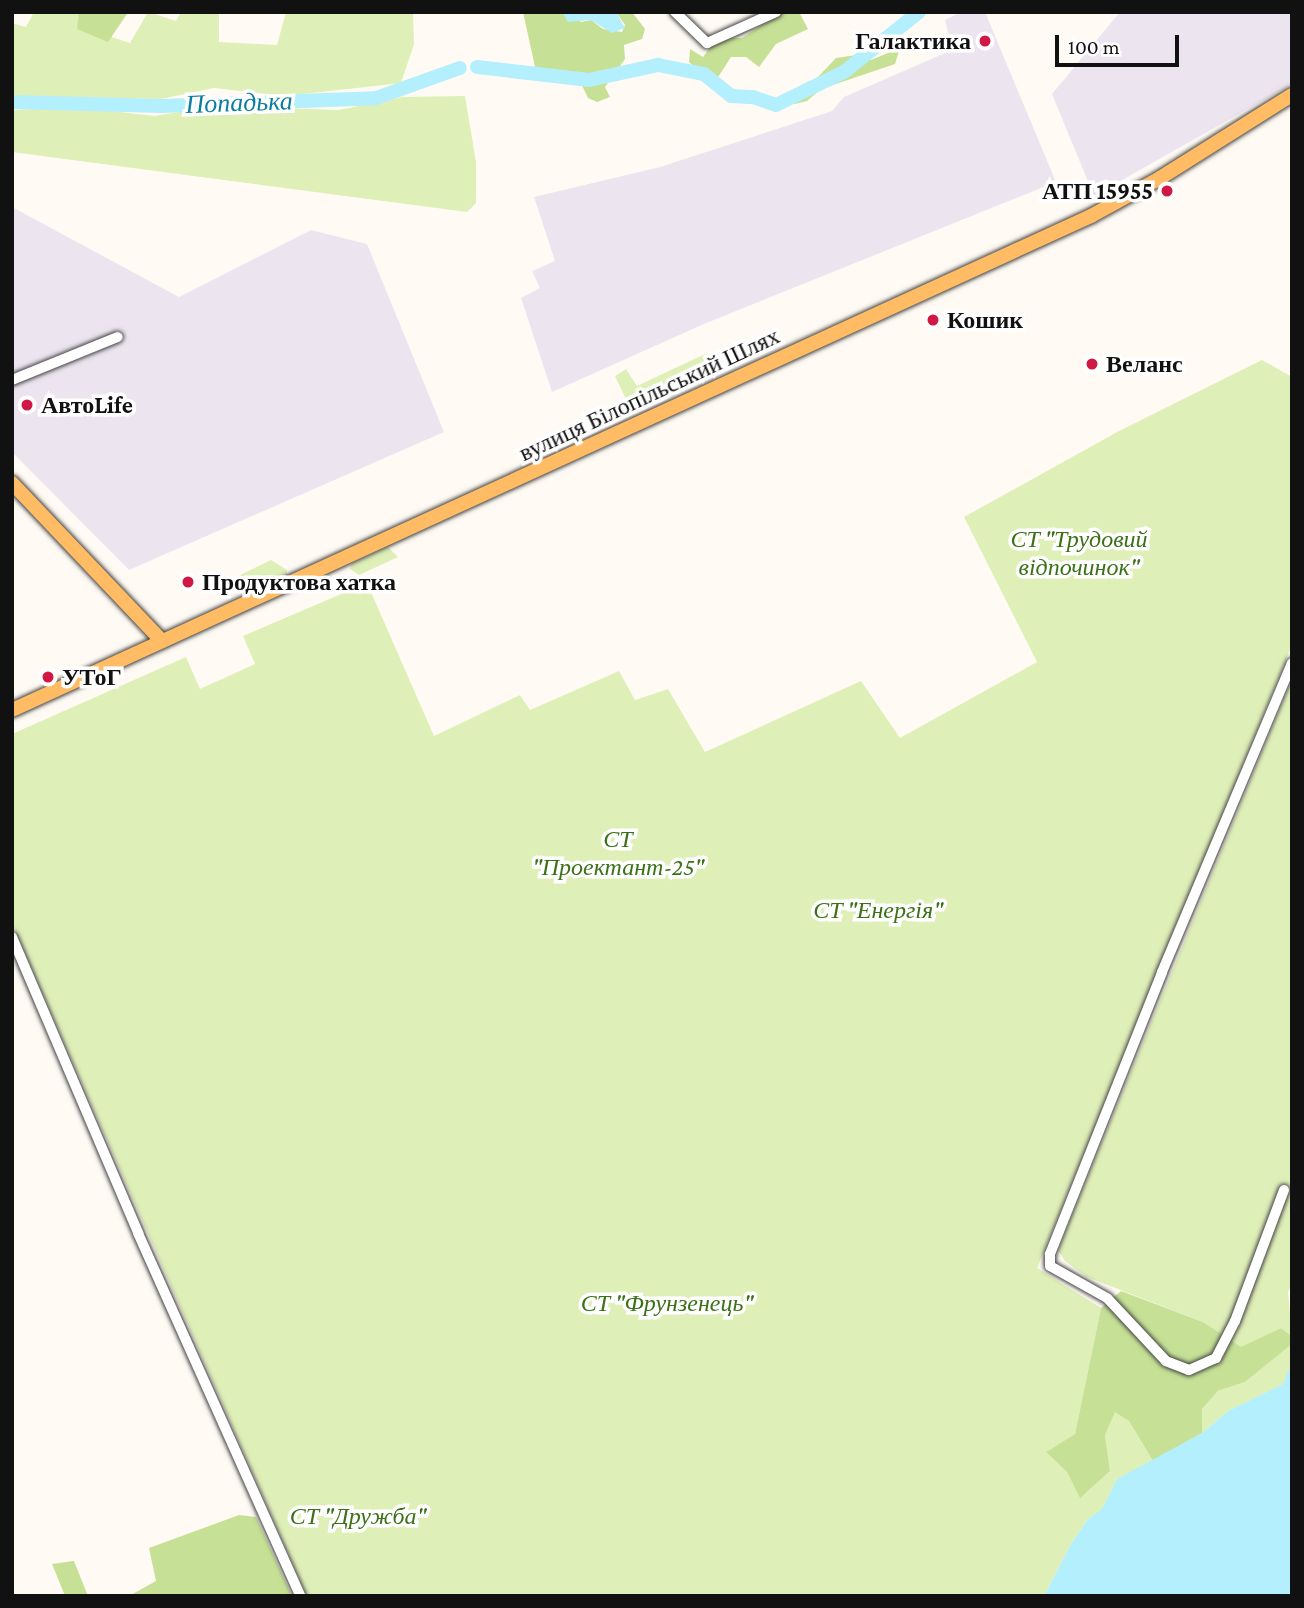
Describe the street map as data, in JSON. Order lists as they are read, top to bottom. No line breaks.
{"streets":{"main road":["вулиця Білопільський Шлях"]},"water":["Попадька"],"parks":["СТ \"Трудовий відпочинок\"","СТ \"Проектант-25\"","СТ \"Енергія\"","СТ \"Фрунзенець\"","СТ \"Дружба\""],"places":["Галактика","АТП 15955","Кошик","Веланс","АвтоLife","Продуктова хатка","УТоГ"],"scale_bar":"100 m"}
